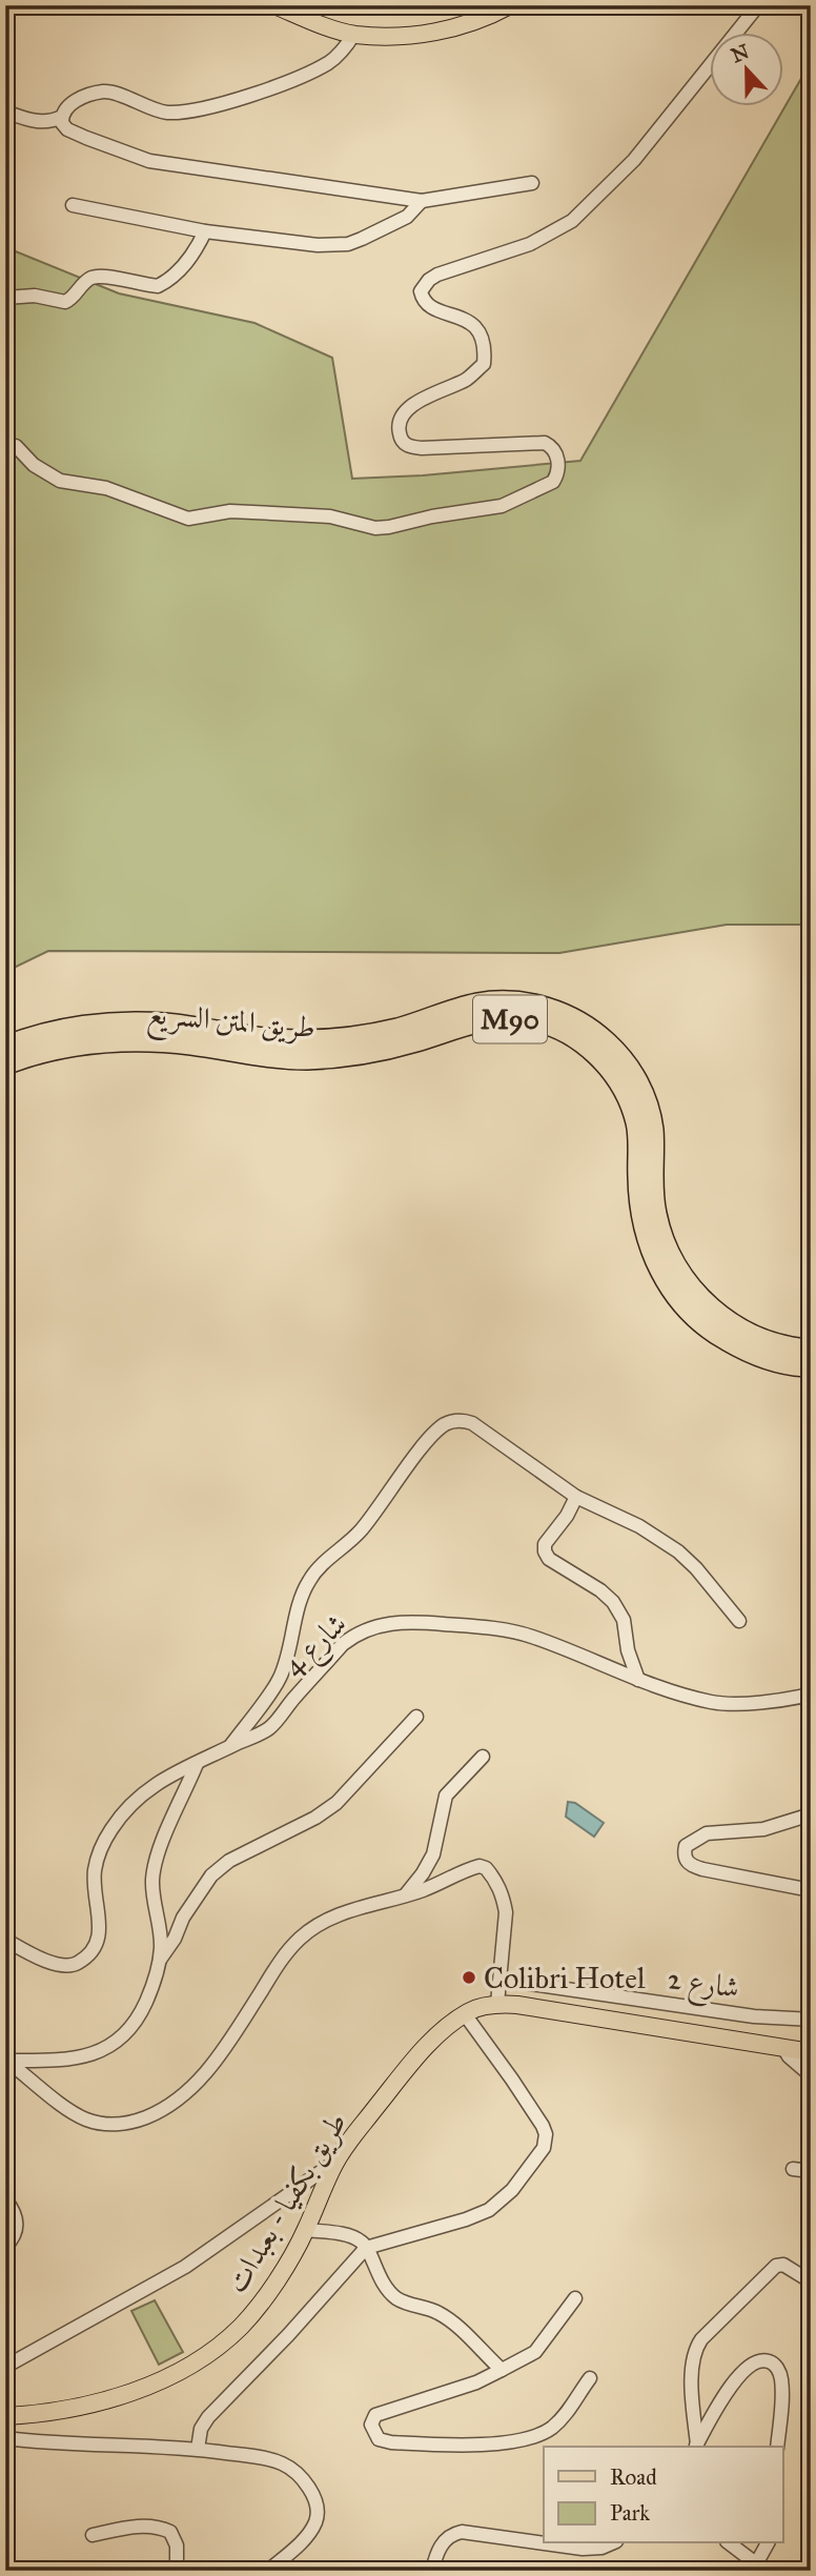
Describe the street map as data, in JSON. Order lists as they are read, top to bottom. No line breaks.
{"streets":{"highway":["M90","طريق المتن السريع"],"main road":["طريق بكفيا - بعبدات"],"street":["شارع 4","شارع 2"]},"places":["Colibri Hotel"],"legend":["Road","Park"],"north":"top"}
